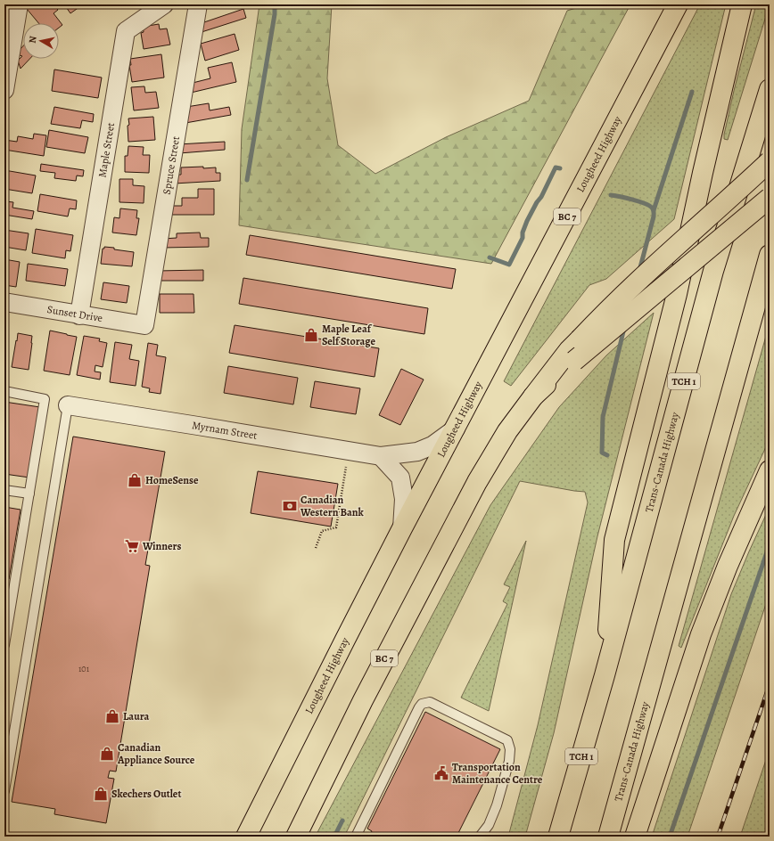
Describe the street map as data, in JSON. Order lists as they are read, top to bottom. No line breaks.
{"streets":{"main road":["Lougheed Highway","BC 7","TCH 1","Trans-Canada Highway"],"street":["Maple Street","Spruce Street","Sunset Drive","Myrnam Street"]},"crossings":[["Maple Street","Sunset Drive"],["Lougheed Highway","Myrnam Street"],["Spruce Street","Sunset Drive"]],"places":{"shop":["Maple Leaf Self Storage","HomeSense","Laura","Canadian Appliance Source","Skechers Outlet"],"bank":["Canadian Western Bank"],"supermarket":["Winners"],"public building":["Transportation Maintenance Centre"]},"house_numbers":["101"],"north":"left"}
